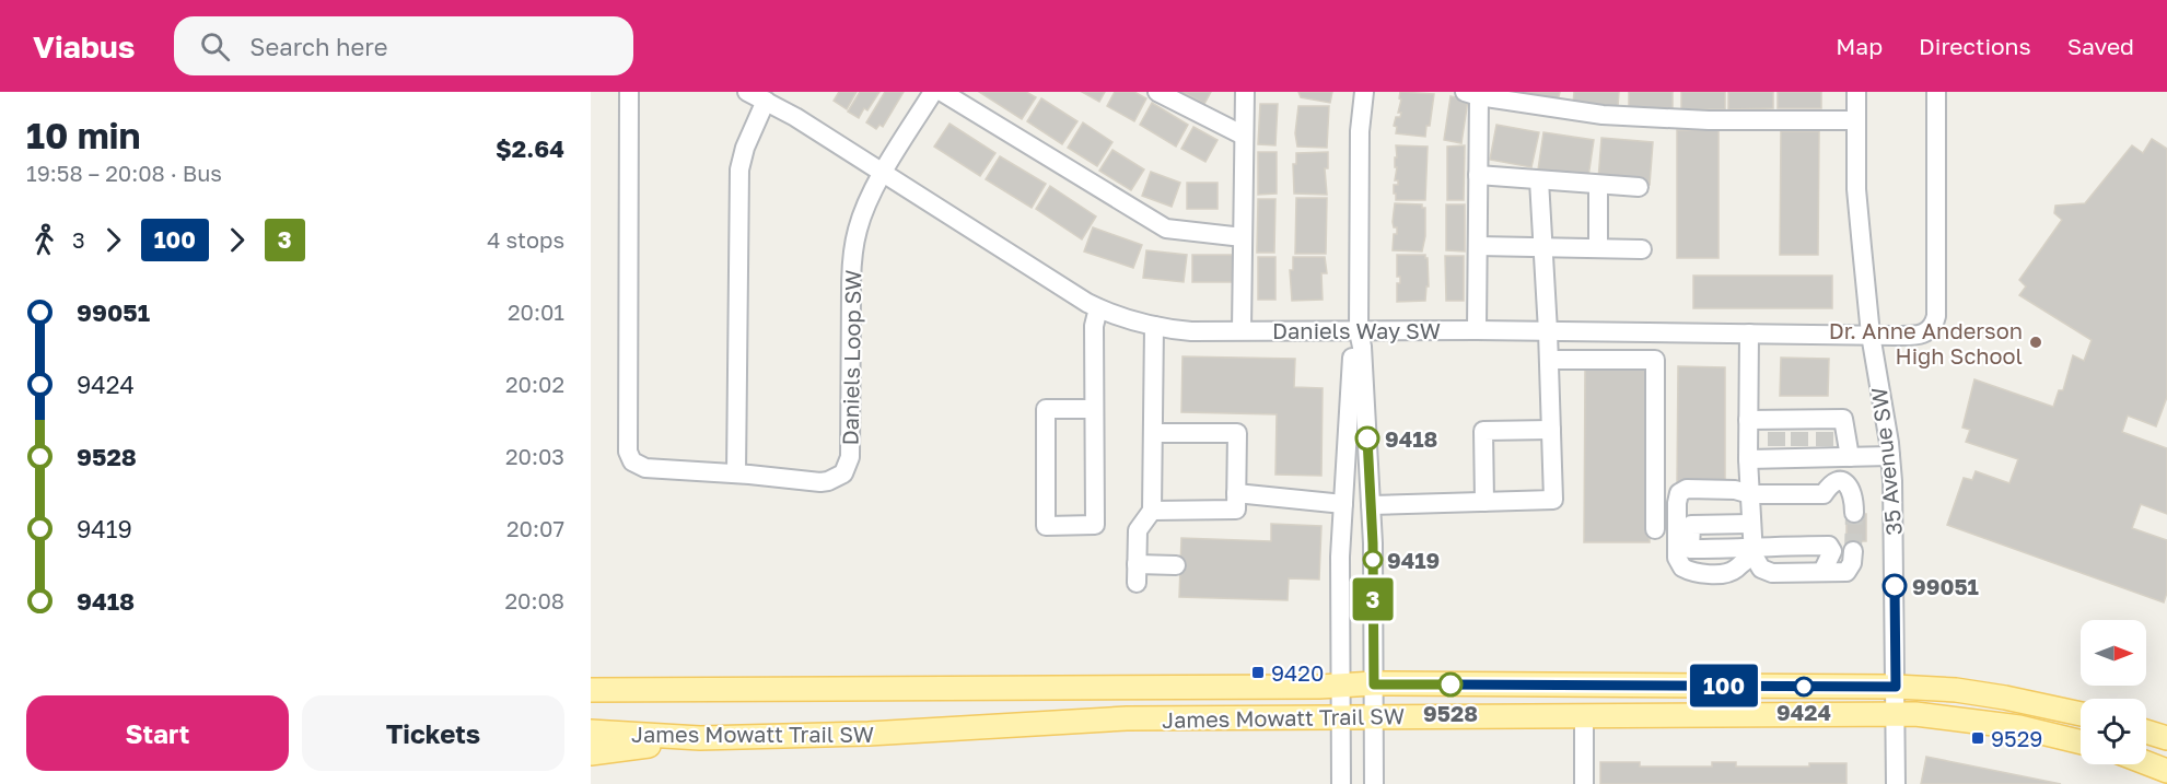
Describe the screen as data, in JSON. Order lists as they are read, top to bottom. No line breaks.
{"streets":{"main road":["James Mowatt Trail SW"],"street":["Daniels Way SW","Daniels Loop SW","35 Avenue SW"]},"crossings":[["Daniels Way SW","Daniels Loop SW"],["Daniels Way SW","35 Avenue SW"],["35 Avenue SW","James Mowatt Trail SW"]],"places":{"other":["Dr. Anne Anderson High School","9418","9419","99051","9528","9424"],"transit":["9420","9529"]},"lines":["bus line 3","bus line 100"],"north":"right","page":{"header":"Viabus","search":"Search here","nav":["Map","Directions","Saved"],"heading":["10 min","19:58 – 20:08 · Bus","$2.64"],"on_map":["100","3"],"legs":["3","100","3","4 stops"],"list":[{"name":"99051","value":"20:01"},{"name":"9424","value":"20:02"},{"name":"9528","value":"20:03"},{"name":"9419","value":"20:07"},{"name":"9418","value":"20:08"}],"buttons":["Start","Tickets"]}}
